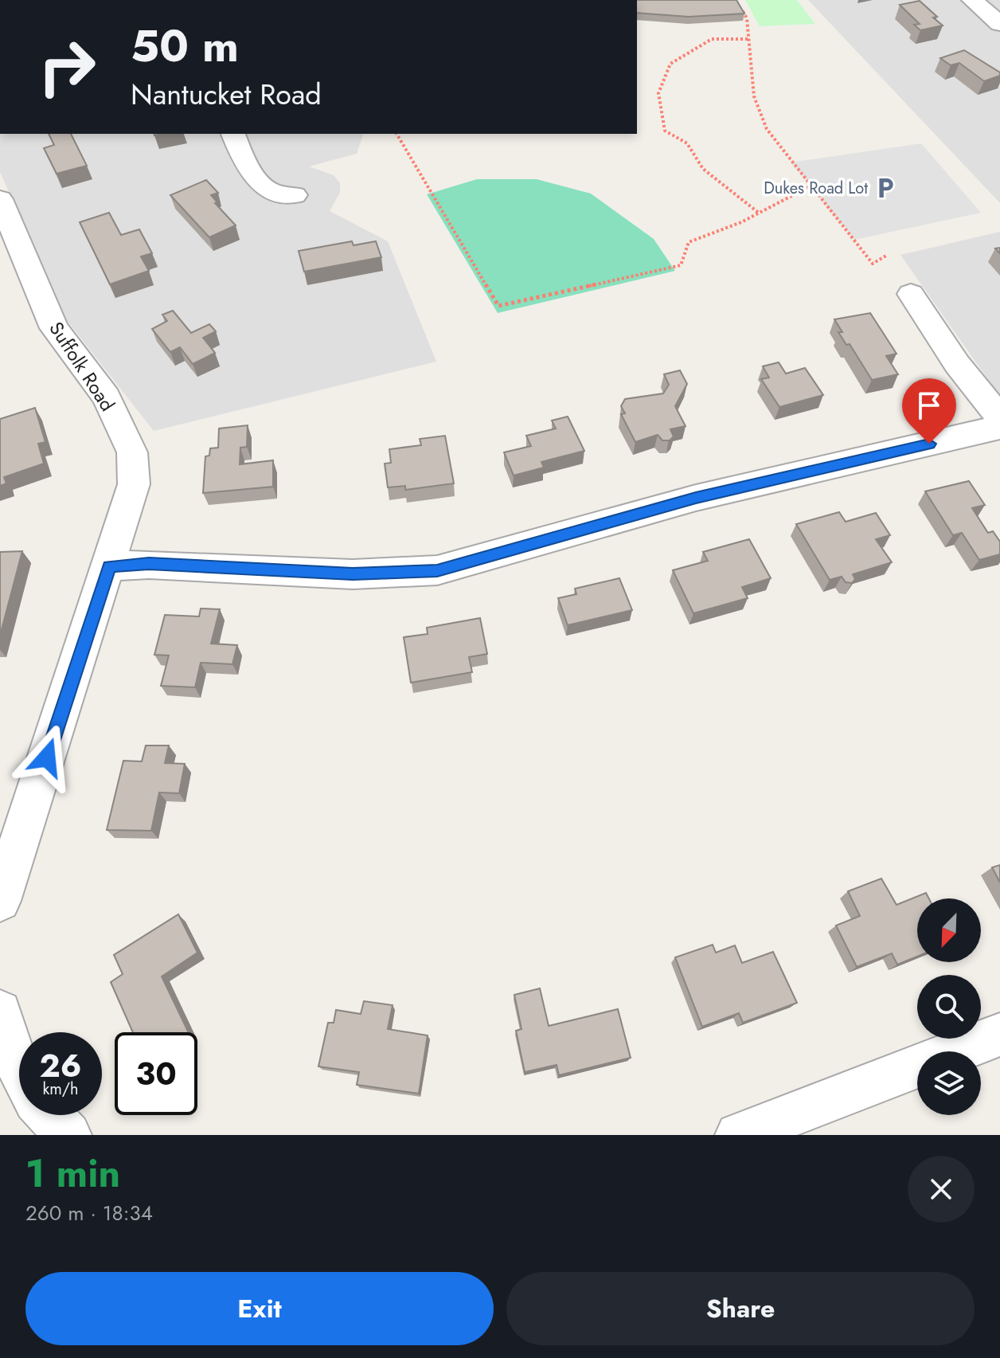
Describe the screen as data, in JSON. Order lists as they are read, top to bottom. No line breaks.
{"streets":{"street":["Suffolk Road"]},"places":{"parking":["Dukes Road Lot"]},"north":"bottom left","page":{"turn":["50 m","Nantucket Road"],"speed":"26 km/h","limit":"30","heading":["1 min","260 m · 18:34"],"buttons":["Exit","Share"]}}
